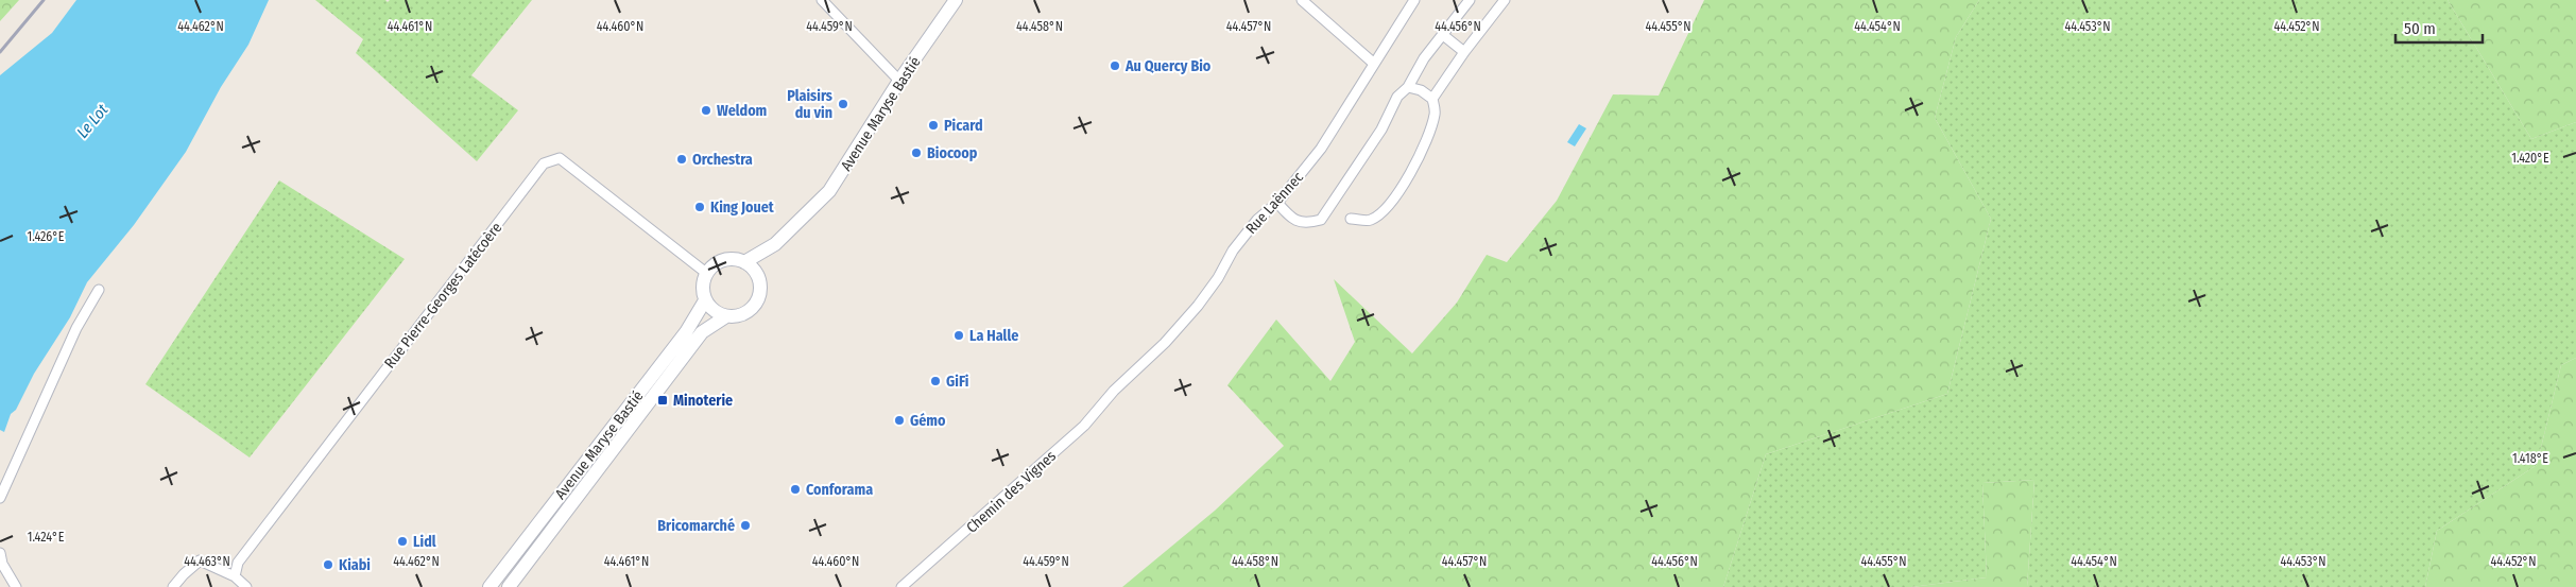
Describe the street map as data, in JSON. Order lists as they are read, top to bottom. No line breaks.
{"streets":{"street":["Avenue Maryse Bastié","Rue Laënnec","Rue Pierre-Georges Latécoère","Chemin des Vignes"]},"crossings":[["Avenue Maryse Bastié","Rue Pierre-Georges Latécoère"],["Rue Laënnec","Chemin des Vignes"]],"water":["Le Lot"],"places":{"other":["Au Quercy Bio","Plaisirs du vin","Weldom","Picard","Biocoop","Orchestra","King Jouet","La Halle","GiFi","Gémo","Conforama","Bricomarché","Lidl","Kiabi"],"transit":["Minoterie"]},"scale_bar":"50 m","coordinates":["44.462°N","44.461°N","44.460°N","44.459°N","44.458°N","44.457°N","44.456°N","44.455°N","44.454°N","44.453°N","44.452°N","1.420°E","1.426°E","1.418°E","1.424°E","44.463°N"]}
